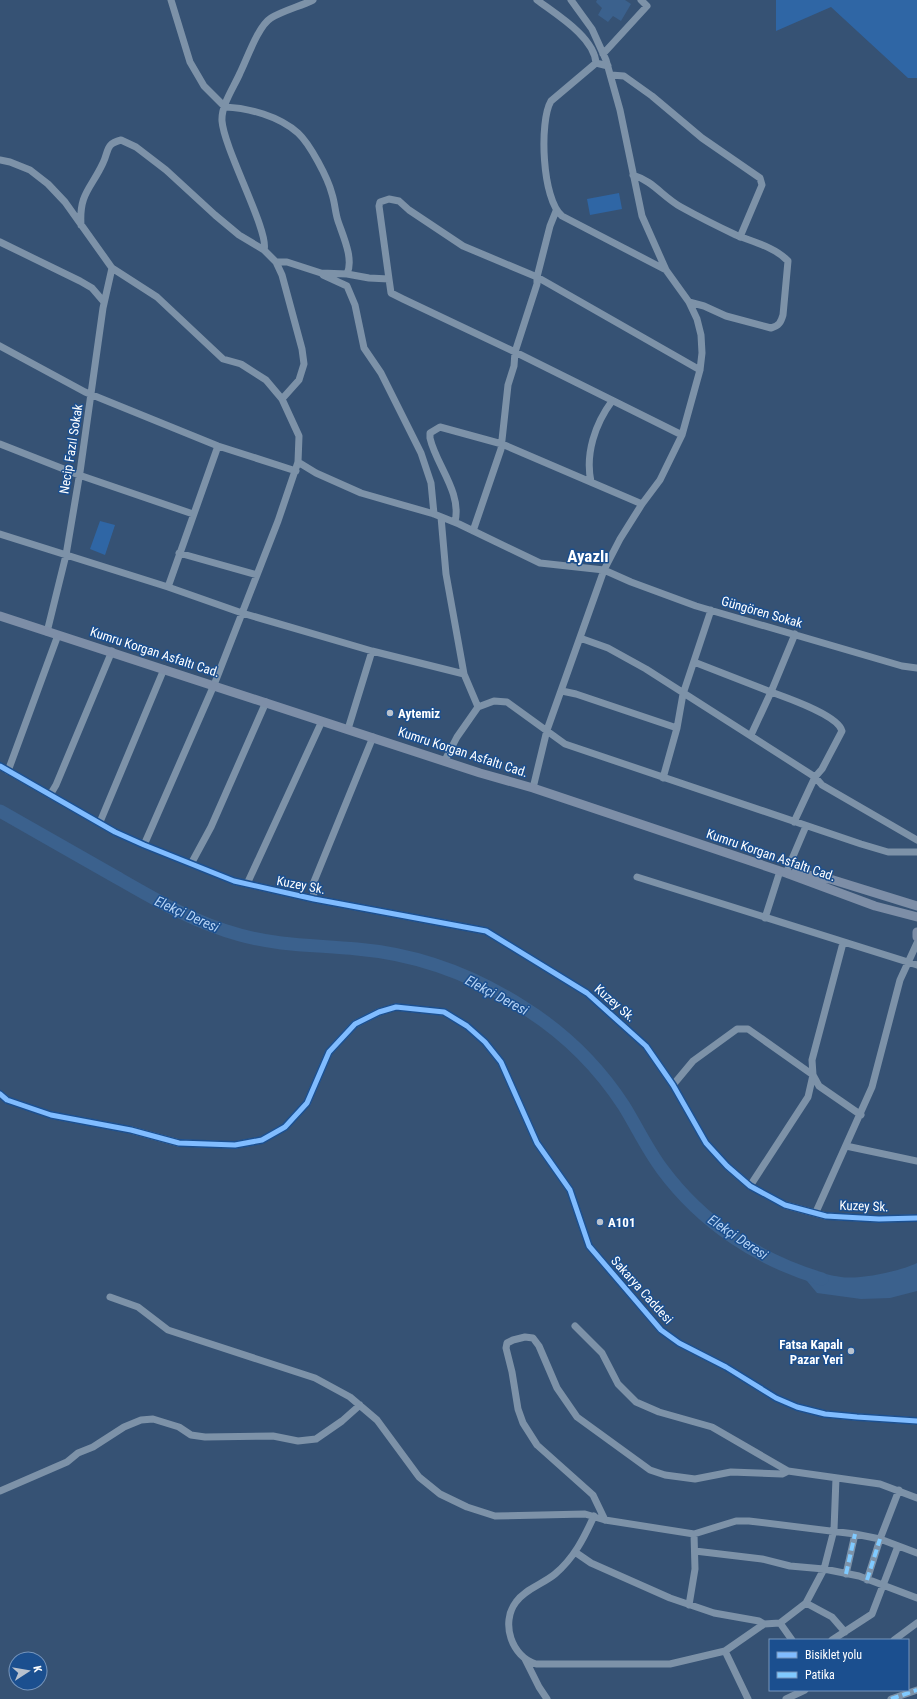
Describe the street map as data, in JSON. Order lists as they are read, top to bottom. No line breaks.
{"streets":{"main road":["Kumru Korgan Asfaltı Cad."],"street":["Necip Fazıl Sokak","Güngören Sokak","Kuzey Sk.","Sakarya Caddesi"]},"crossings":[["Necip Fazıl Sokak","Kumru Korgan Asfaltı Cad."]],"districts":["Ayazlı"],"water":["Elekçi Deresi"],"places":["Aytemiz","A101","Fatsa Kapalı Pazar Yeri"],"legend":["Bisiklet yolu","Patika"],"north":"right"}
